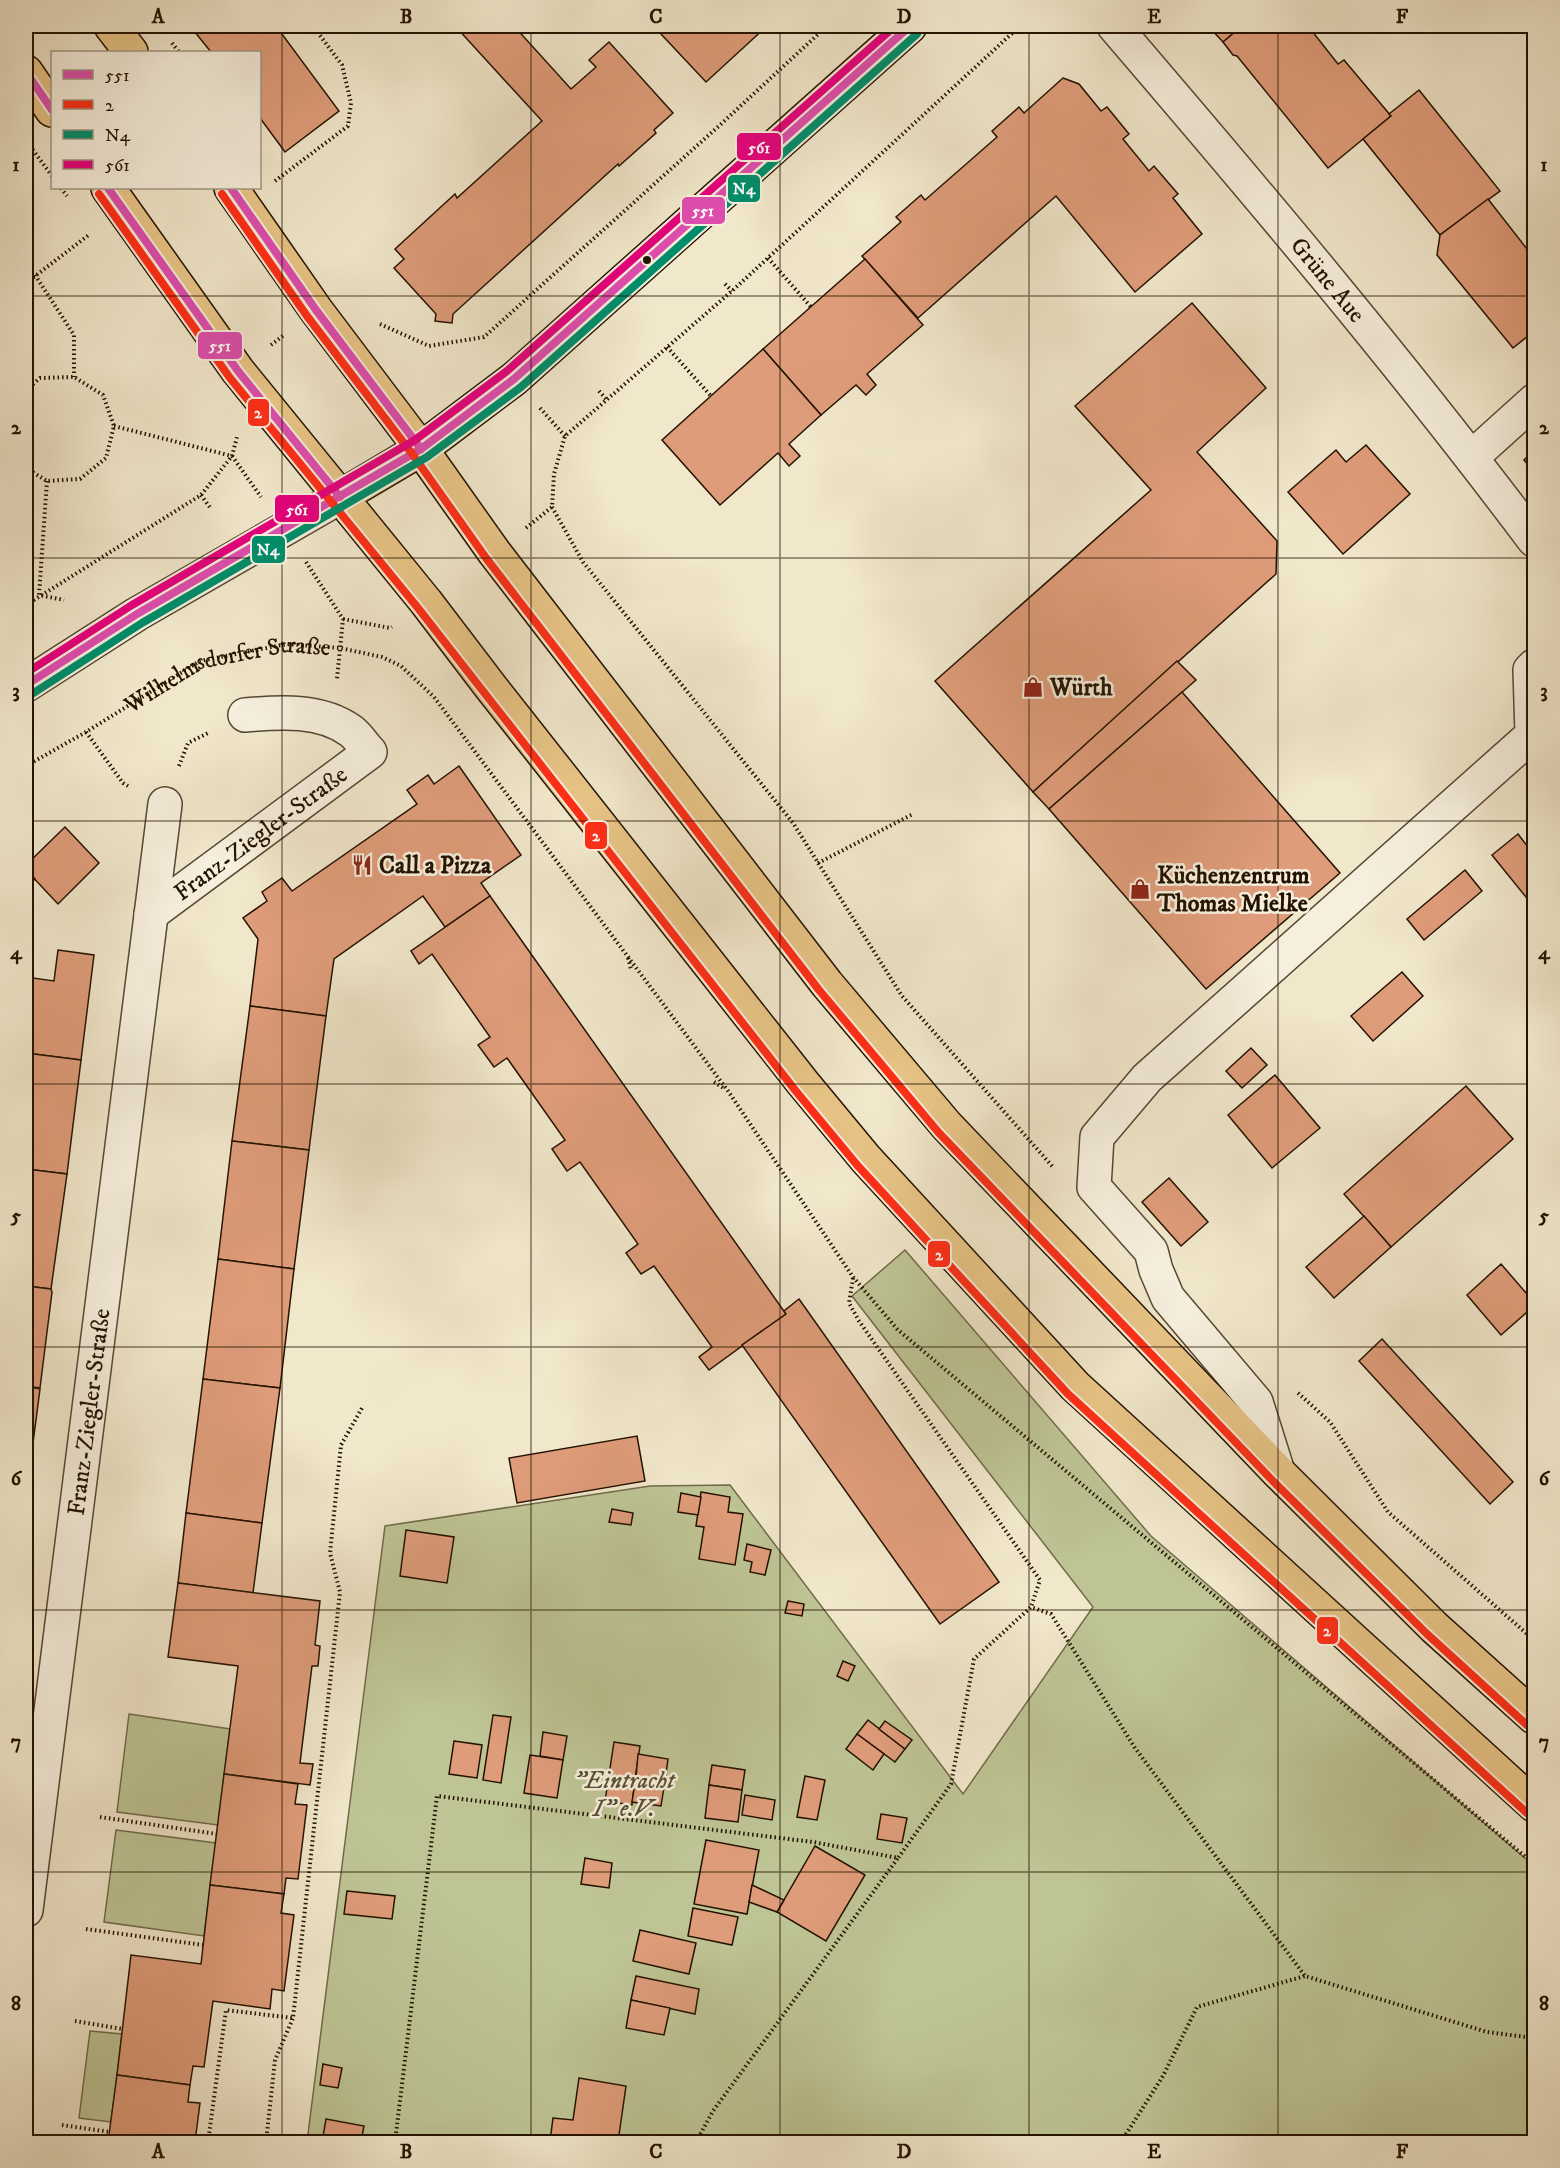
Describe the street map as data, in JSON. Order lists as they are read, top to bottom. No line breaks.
{"streets":{"street":["Grüne Aue","Franz-Ziegler-Straße"],"path":["Wilhelmsdorfer Straße"]},"parks":["\"Eintracht I\" e.V."],"places":{"shop":["Würth","Küchenzentrum Thomas Mielke"],"restaurant":["Call a Pizza"]},"lines":["transit line 551","transit line 561","transit line N4","transit line 2"],"legend":["551","2","N4","561"],"grid":{"columns":["A","B","C","D","E","F"],"rows":["1","2","3","4","5","6","7","8"]}}
